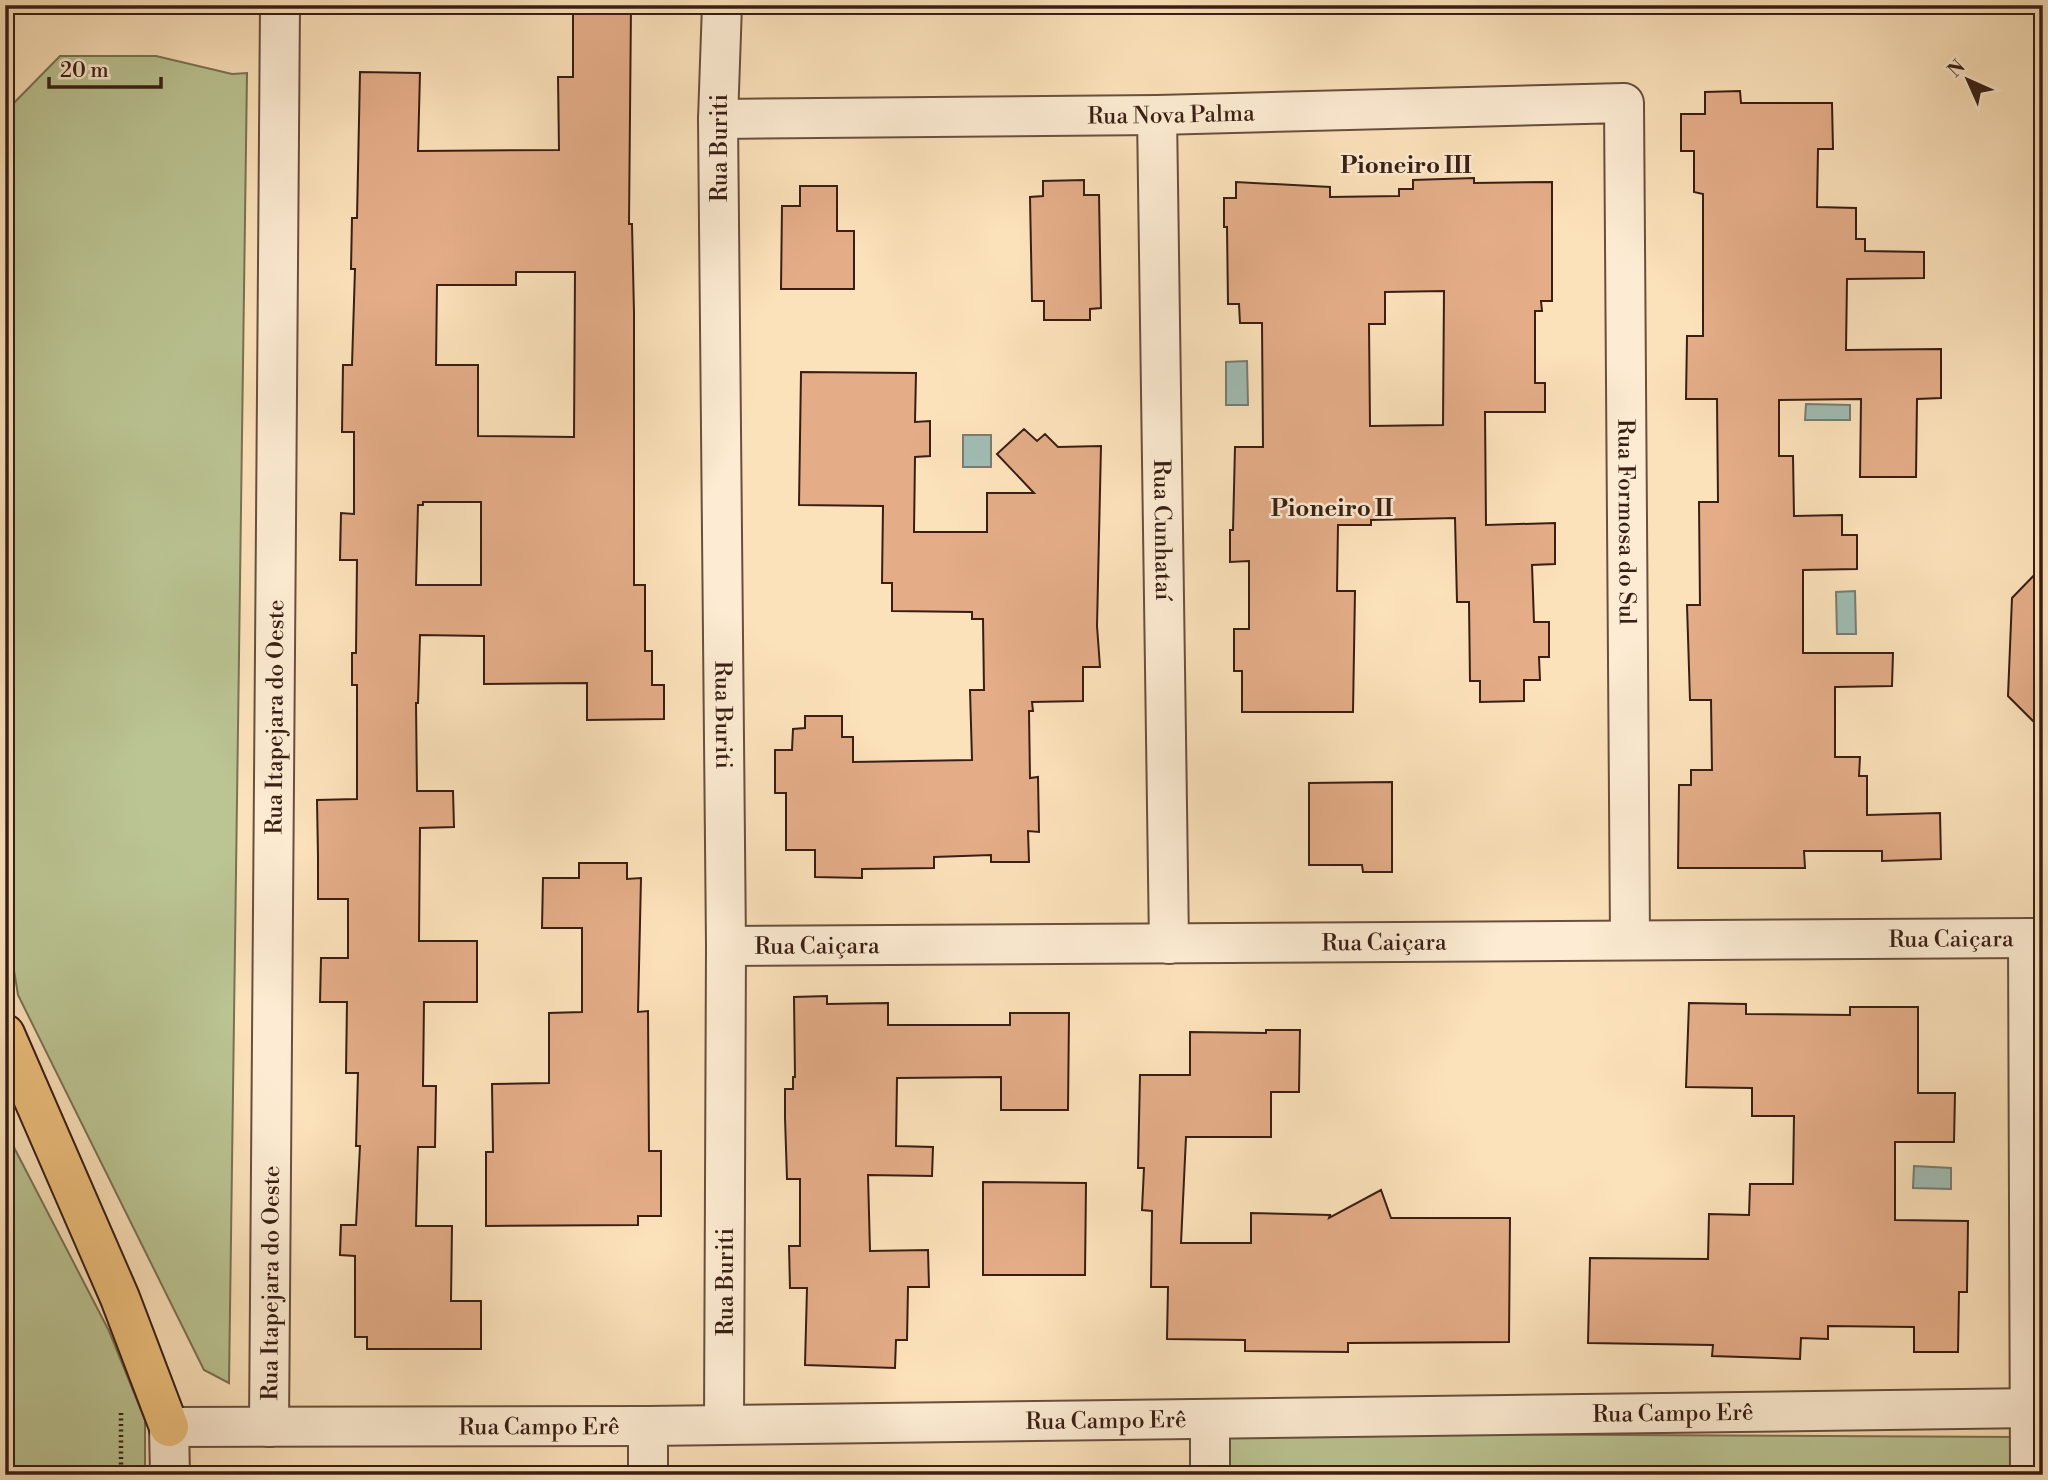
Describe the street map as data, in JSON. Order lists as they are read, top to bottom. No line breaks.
{"streets":{"street":["Rua Nova Palma","Rua Buriti","Rua Formosa do Sul","Rua Cunhataí","Rua Itapejara do Oeste","Rua Caiçara","Rua Campo Erê"]},"crossings":[["Rua Nova Palma","Rua Buriti"],["Rua Nova Palma","Rua Formosa do Sul"],["Rua Nova Palma","Rua Cunhataí"],["Rua Buriti","Rua Caiçara"],["Rua Buriti","Rua Campo Erê"],["Rua Formosa do Sul","Rua Caiçara"],["Rua Cunhataí","Rua Caiçara"],["Rua Itapejara do Oeste","Rua Campo Erê"]],"districts":["Pioneiro III","Pioneiro II"],"scale_bar":"20 m","north":"top left"}
